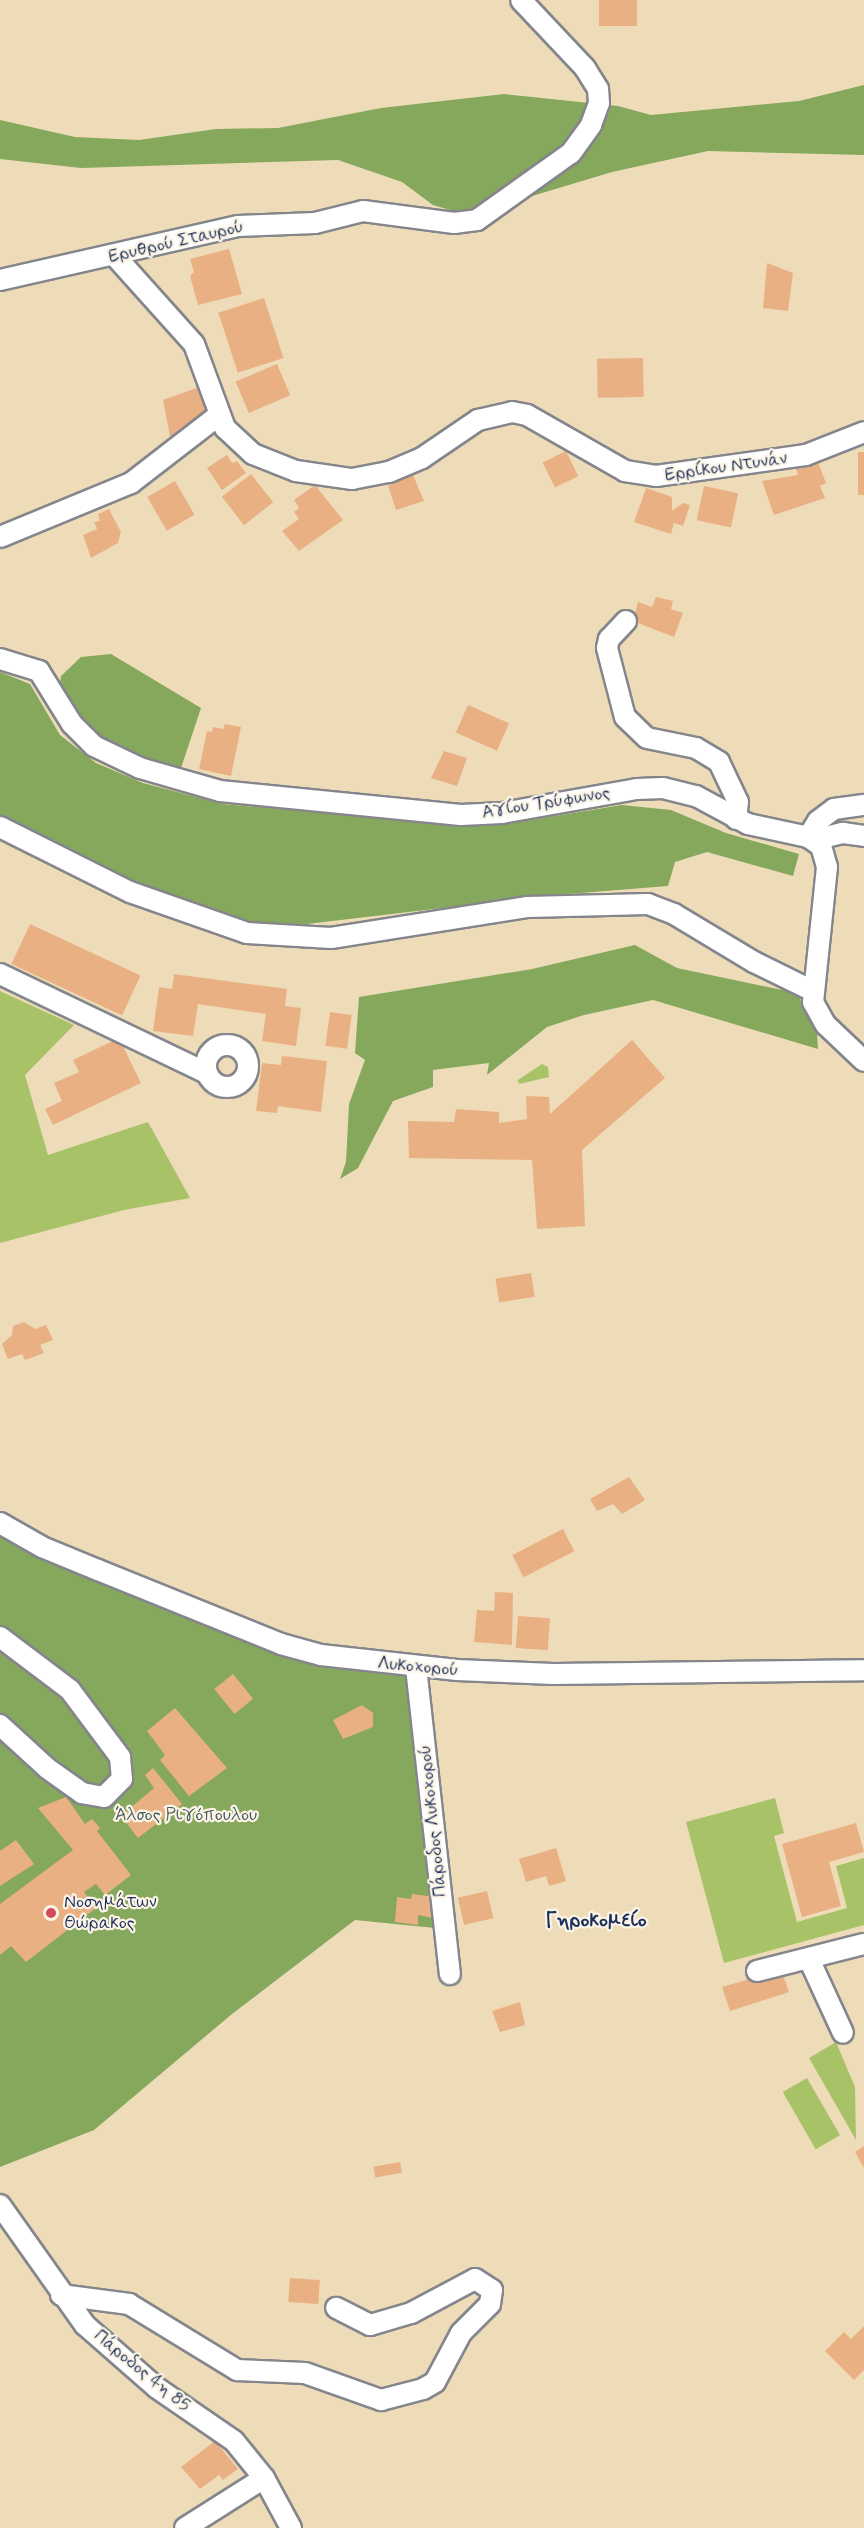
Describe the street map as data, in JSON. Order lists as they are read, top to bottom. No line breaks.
{"streets":{"street":["Ερυθρού Σταυρού","Ερρίκου Ντυνάν","Αγίου Τρύφωνος","Λυκοχορού","Πάροδος Λυκοχορού","Πάροδος 4η 85"]},"crossings":[["Ερυθρού Σταυρού","Ερρίκου Ντυνάν"],["Λυκοχορού","Πάροδος Λυκοχορού"]],"districts":["Γηροκομείο"],"parks":["Άλσος Ριγόπουλου"],"places":["Νοσημάτων Θώρακος"]}
